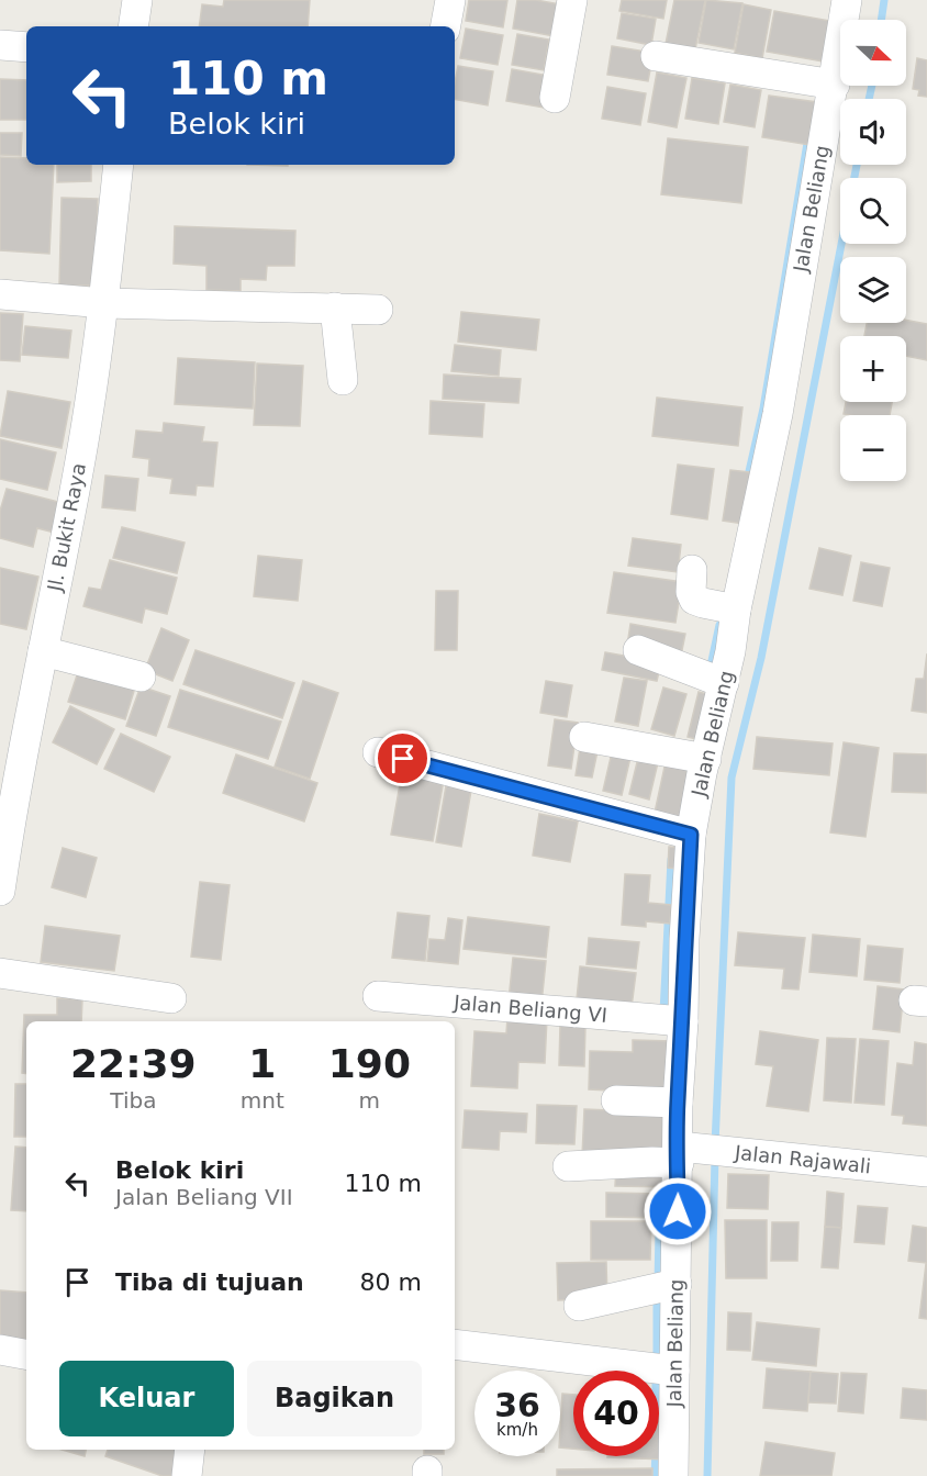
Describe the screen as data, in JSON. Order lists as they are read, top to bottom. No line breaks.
{"streets":{"street":["Jalan Beliang","Jl. Bukit Raya","Jalan Beliang VI","Jalan Rajawali"]},"crossings":[["Jalan Beliang","Jalan Beliang VI"],["Jalan Beliang","Jalan Rajawali"]],"north":"right","page":{"map_buttons":["+","−"],"turn":["110 m","Belok kiri"],"eta":["22:39","Tiba","1","mnt","190","m"],"list":[{"name":"Belok kiri","note":"Jalan Beliang VII","value":"110 m"},{"name":"Tiba di tujuan","value":"80 m"}],"buttons":["Keluar","Bagikan"],"speed":"36 km/h","limit":"40"}}
